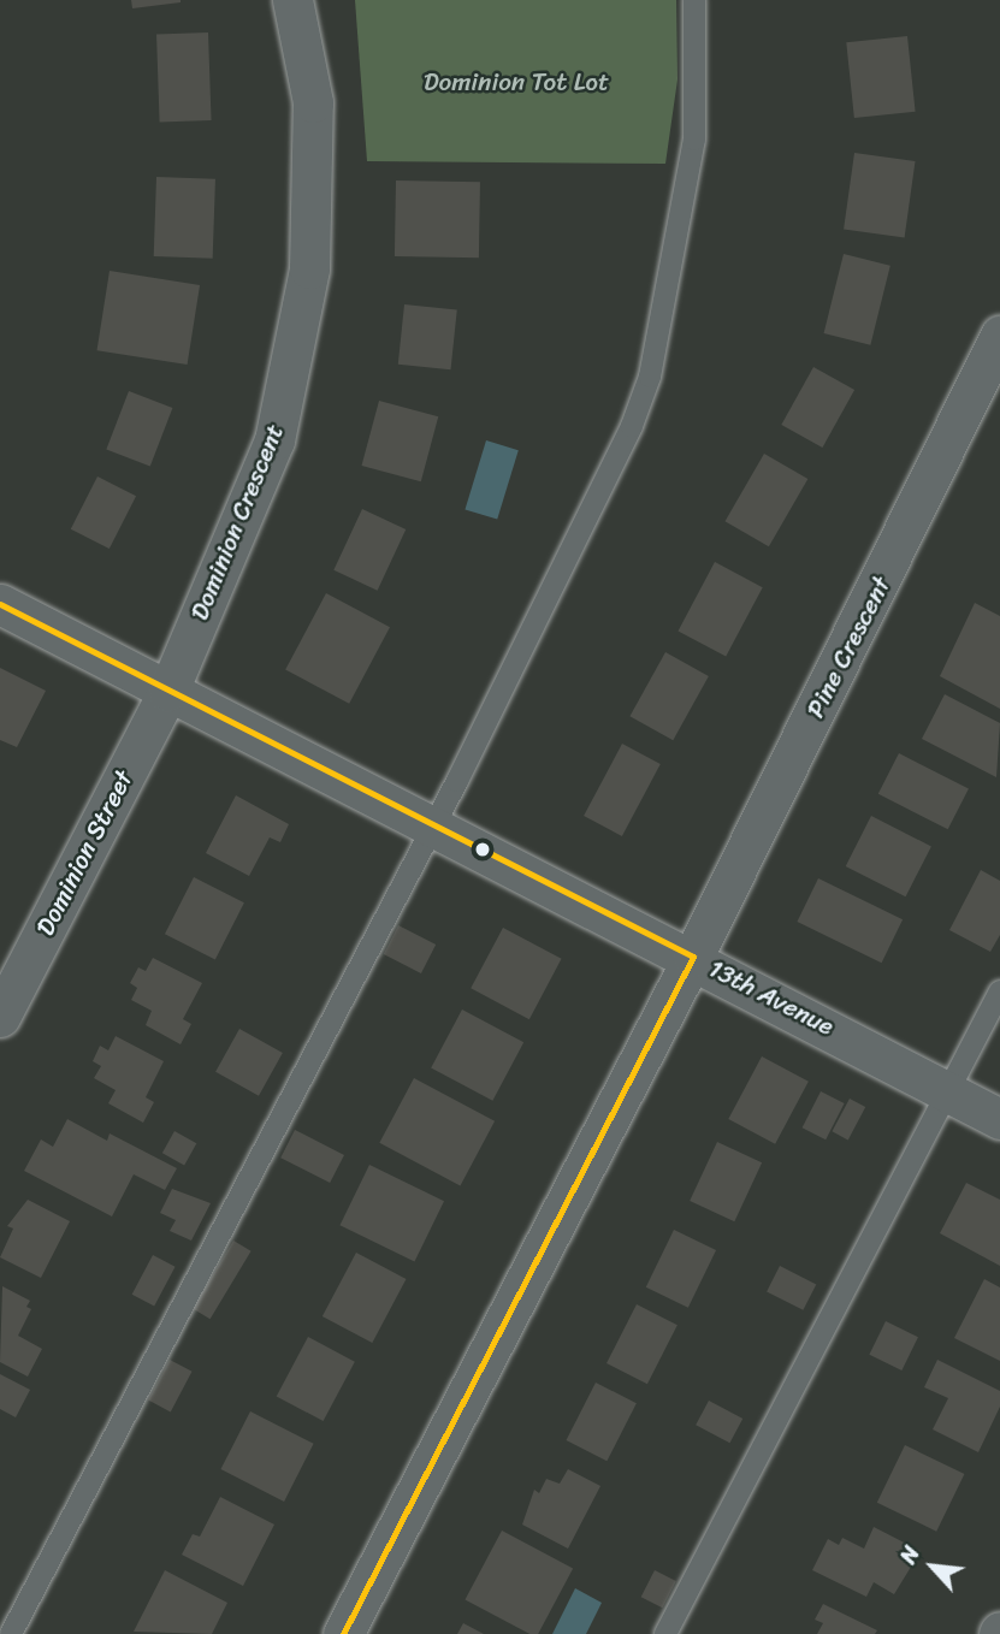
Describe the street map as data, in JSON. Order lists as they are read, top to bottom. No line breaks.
{"streets":{"street":["Dominion Crescent","Pine Crescent","Dominion Street","13th Avenue"]},"crossings":[["Dominion Crescent","Dominion Street"],["Dominion Crescent","13th Avenue"],["Pine Crescent","13th Avenue"],["Dominion Street","13th Avenue"]],"parks":["Dominion Tot Lot"],"north":"top left"}
